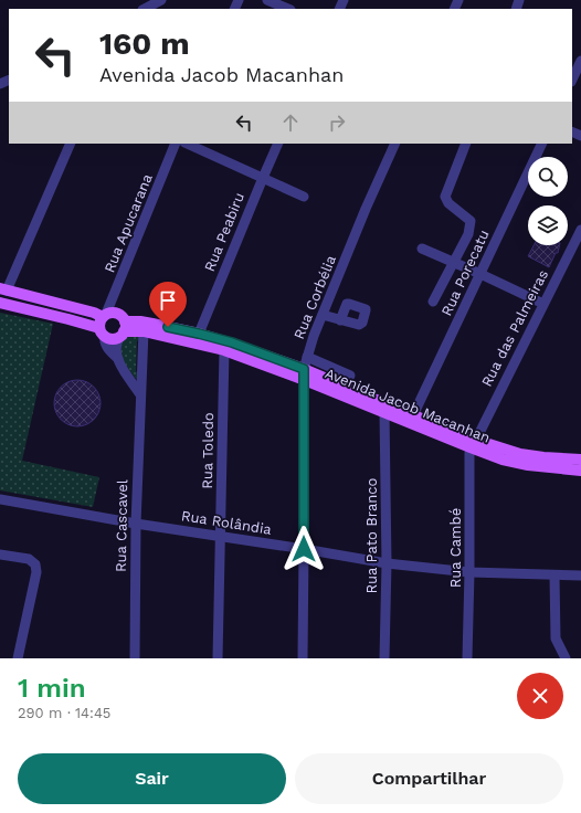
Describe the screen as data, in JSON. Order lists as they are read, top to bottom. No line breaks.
{"streets":{"main road":["Avenida Jacob Macanhan"],"street":["Rua Apucarana","Rua Peabiru","Rua Porecatu","Rua Corbélia","Rua das Palmeiras","Rua Toledo","Rua Rolândia","Rua Cascavel","Rua Pato Branco","Rua Cambé"]},"crossings":[["Rua Peabiru","Avenida Jacob Macanhan"],["Rua Porecatu","Avenida Jacob Macanhan"],["Rua Corbélia","Avenida Jacob Macanhan"],["Rua Corbélia","Rua Rolândia"],["Rua das Palmeiras","Avenida Jacob Macanhan"],["Rua das Palmeiras","Rua Cambé"],["Avenida Jacob Macanhan","Rua Toledo"],["Avenida Jacob Macanhan","Rua Cascavel"],["Avenida Jacob Macanhan","Rua Pato Branco"],["Avenida Jacob Macanhan","Rua Cambé"],["Rua Toledo","Rua Rolândia"],["Rua Rolândia","Rua Cascavel"],["Rua Rolândia","Rua Pato Branco"],["Rua Rolândia","Rua Cambé"]],"page":{"turn":["160 m","Avenida Jacob Macanhan"],"heading":["1 min","290 m · 14:45"],"buttons":["Sair","Compartilhar"]}}
